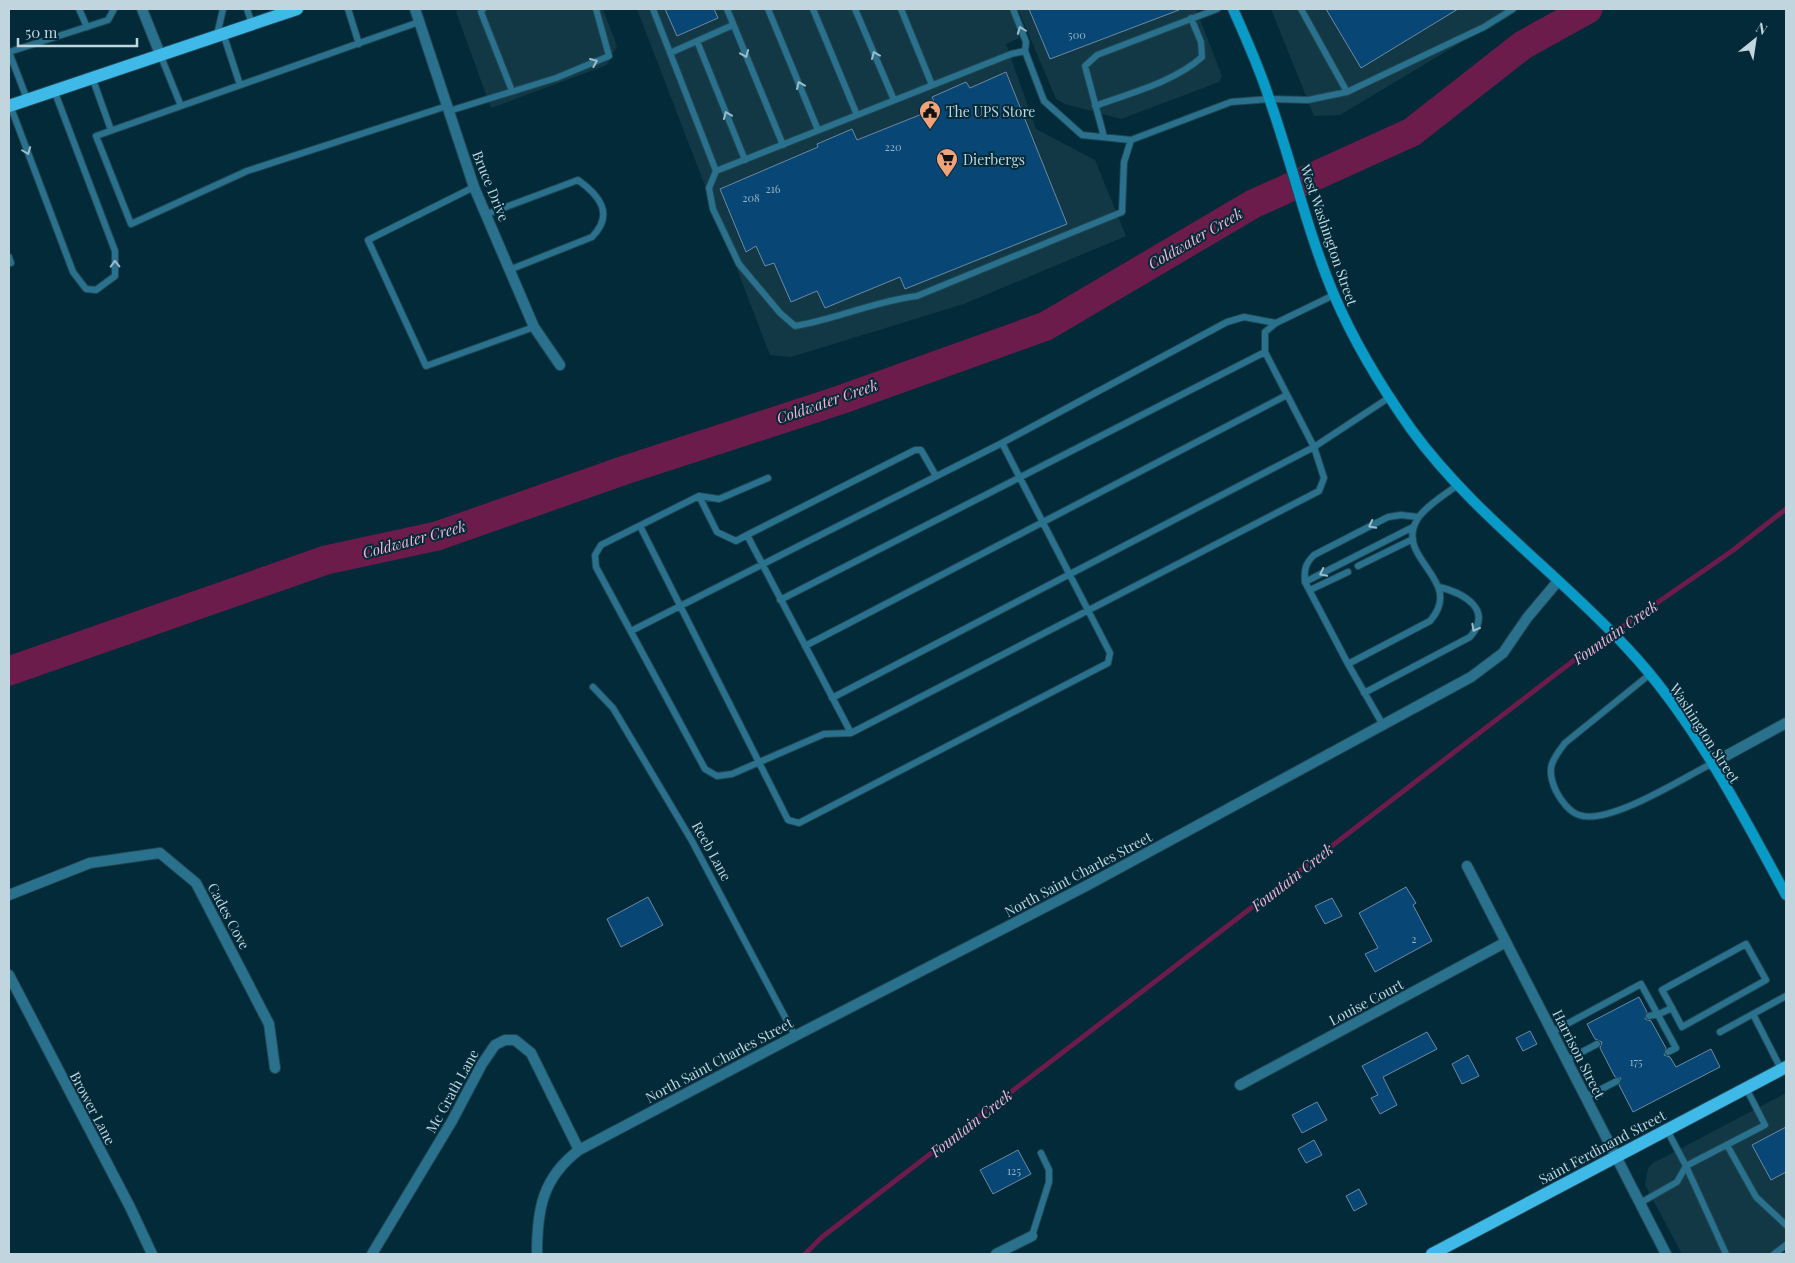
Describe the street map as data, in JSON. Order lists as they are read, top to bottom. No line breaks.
{"streets":{"main road":["West Washington Street","Washington Street","Saint Ferdinand Street"],"street":["Bruce Drive","North Saint Charles Street","Cades Cove","Louise Court","Harrison Street","Mc Grath Lane","Brower Lane"],"lane":["Reeb Lane"]},"crossings":[["West Washington Street","Washington Street"],["West Washington Street","North Saint Charles Street"],["Washington Street","North Saint Charles Street"],["Reeb Lane","North Saint Charles Street"],["North Saint Charles Street","Mc Grath Lane"],["Louise Court","Harrison Street"],["Harrison Street","Saint Ferdinand Street"]],"water":["Coldwater Creek","Fountain Creek"],"places":{"public building":["The UPS Store"],"supermarket":["Dierbergs"]},"house_numbers":["500","220","216","208","2","175","125"],"scale_bar":"50 m","north":"top right"}
